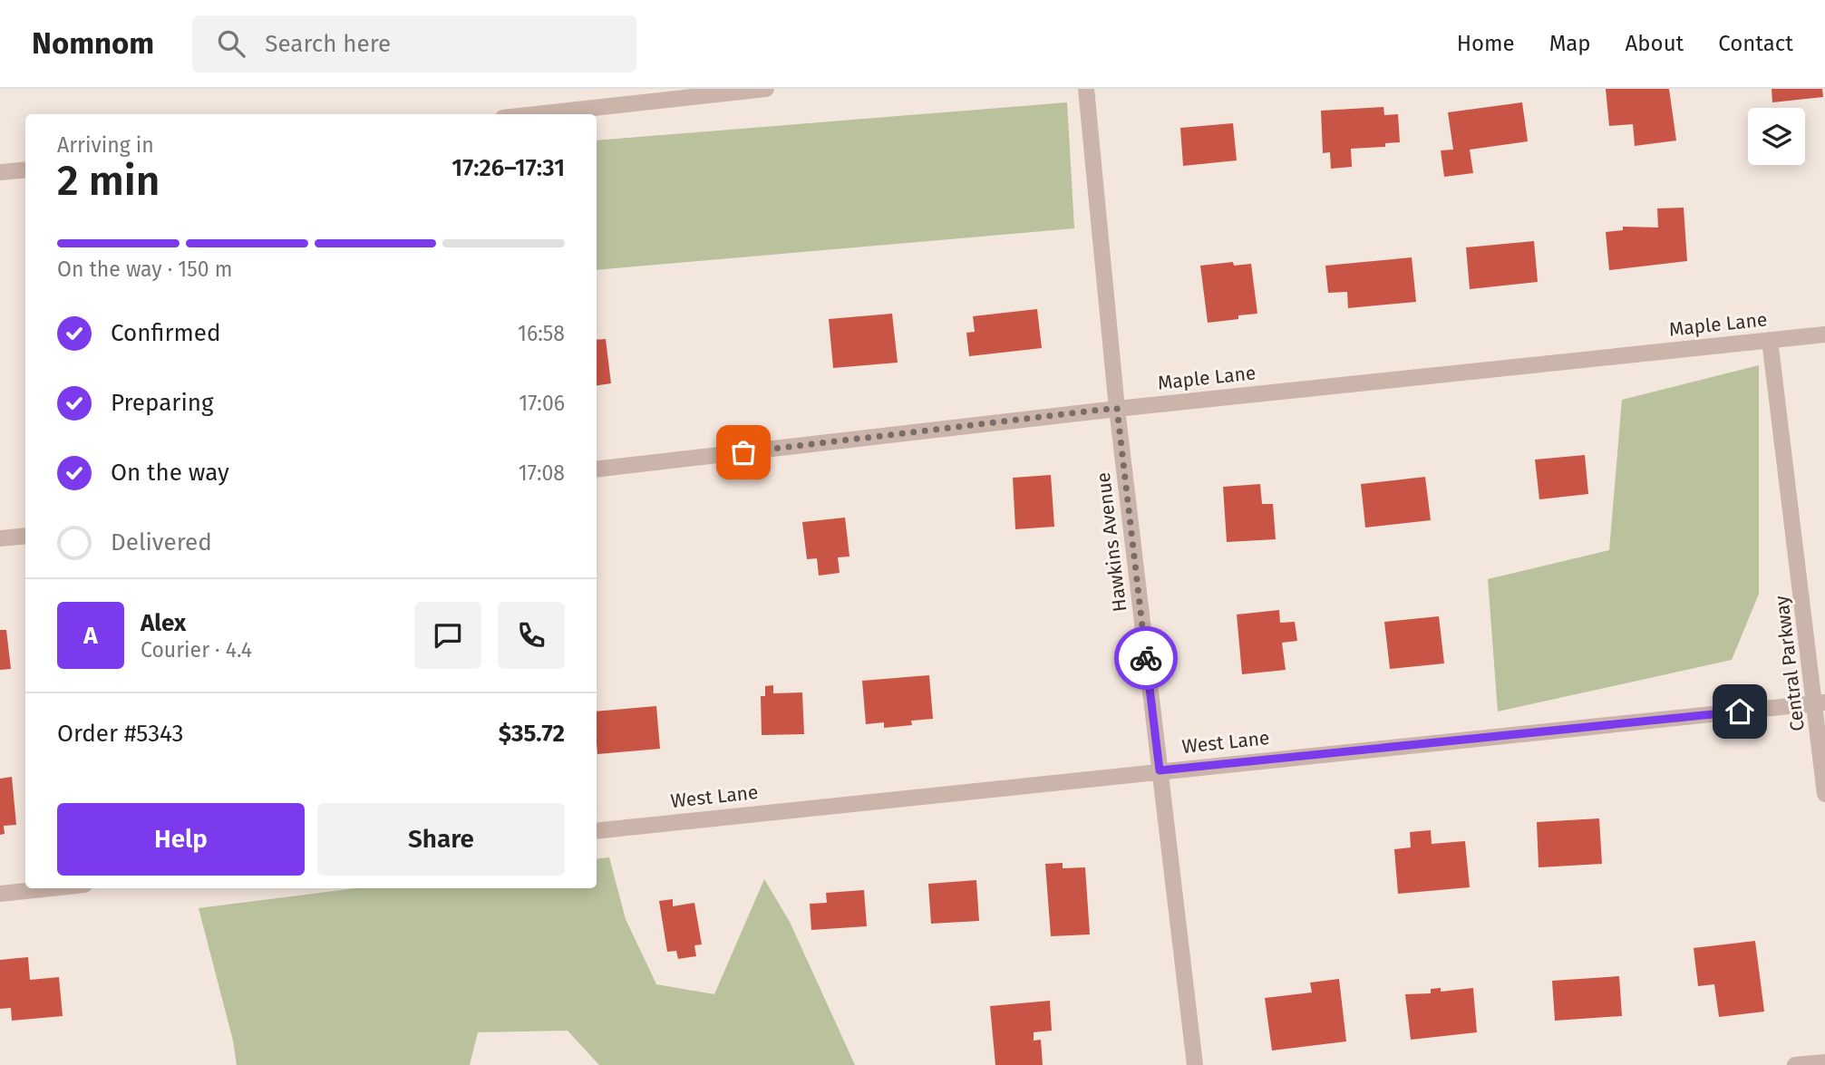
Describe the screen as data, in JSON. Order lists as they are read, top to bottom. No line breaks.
{"streets":{"street":["Maple Lane","Hawkins Avenue","Central Parkway","West Lane"]},"crossings":[["Maple Lane","Hawkins Avenue"],["Maple Lane","Central Parkway"],["Hawkins Avenue","West Lane"],["Central Parkway","West Lane"]],"page":{"header":"Nomnom","search":"Search here","nav":["Home","Map","About","Contact"],"heading":["2 min","Arriving in","17:26–17:31"],"panel":["Alex","Courier · 4.4","Order #5343","$35.72"],"bar":"On the way · 150 m","list":[["Confirmed","16:58"],["Preparing","17:06"],["On the way","17:08"],"Delivered"],"round":"A","buttons":["Help","Share"]}}
